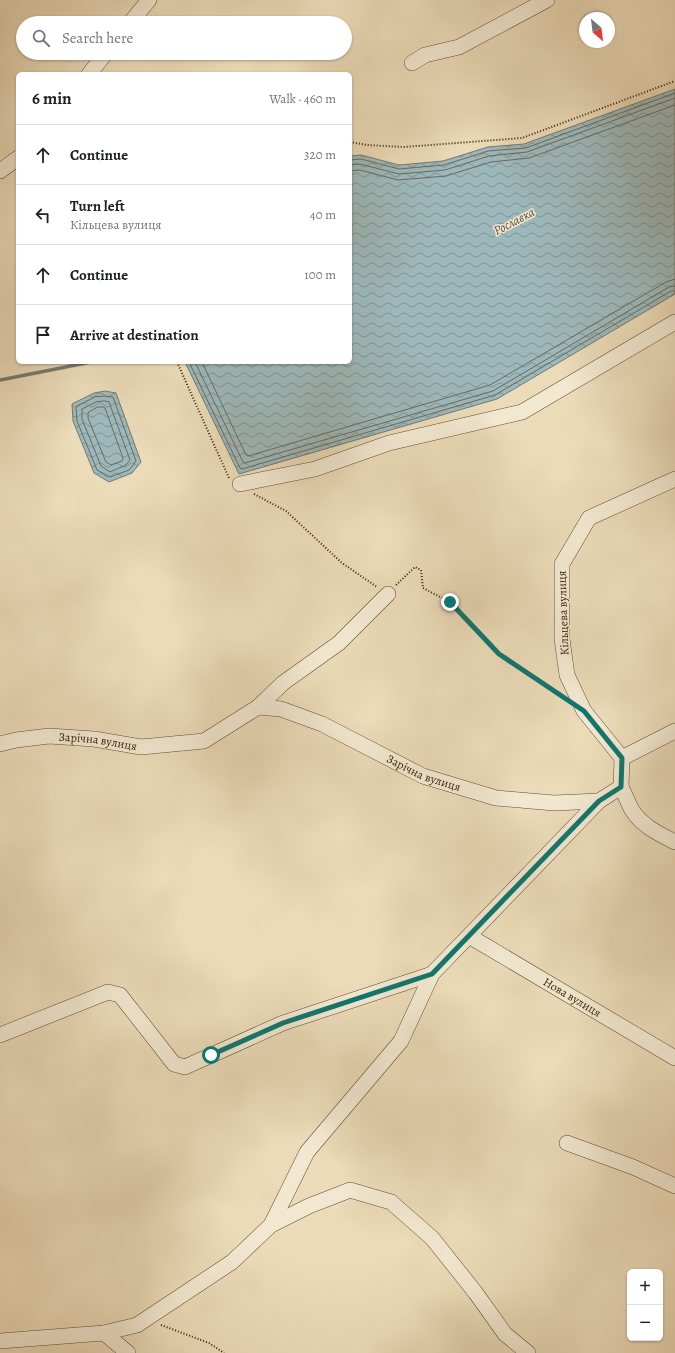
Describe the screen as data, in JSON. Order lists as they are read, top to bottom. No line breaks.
{"streets":{"street":["Кільцева вулиця","Зарічна вулиця","Нова вулиця"]},"water":["Рославка"],"north":"bottom right","page":{"search":"Search here","heading":["6 min","Walk · 460 m"],"list":[["Continue","320 m"],["Turn left","Кільцева вулиця","40 m"],["Continue","100 m"],"Arrive at destination"],"map_buttons":["+","−"]}}
